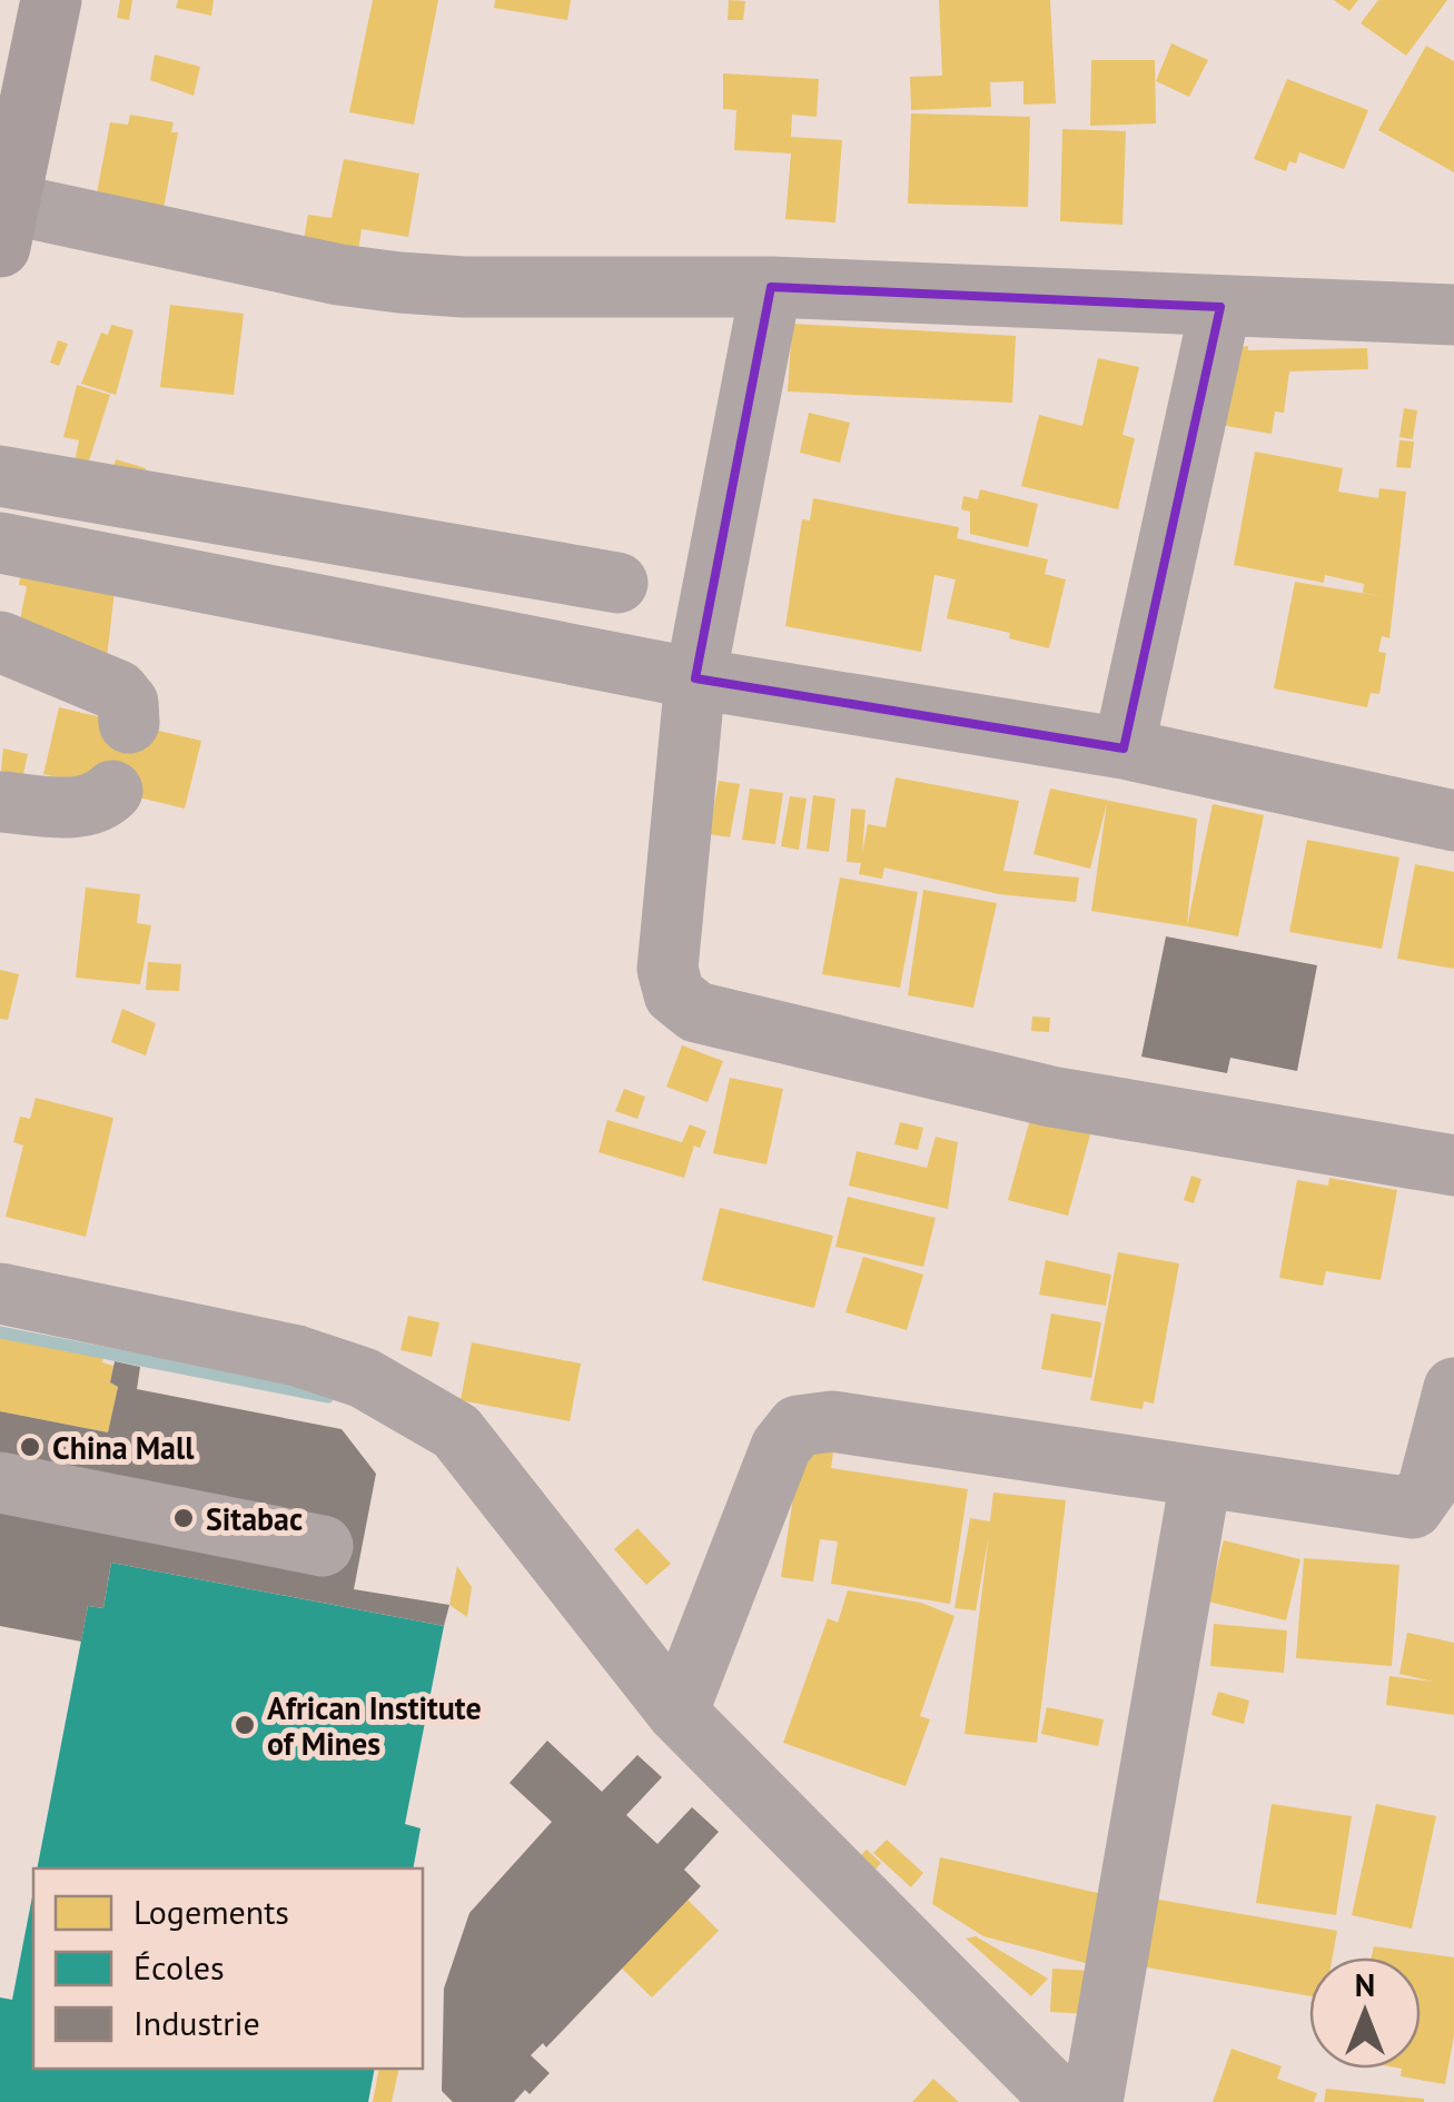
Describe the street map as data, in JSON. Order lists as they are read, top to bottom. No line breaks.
{"places":["China Mall","Sitabac","African Institute of Mines"],"legend":["Logements","Écoles","Industrie"],"north":"top"}
